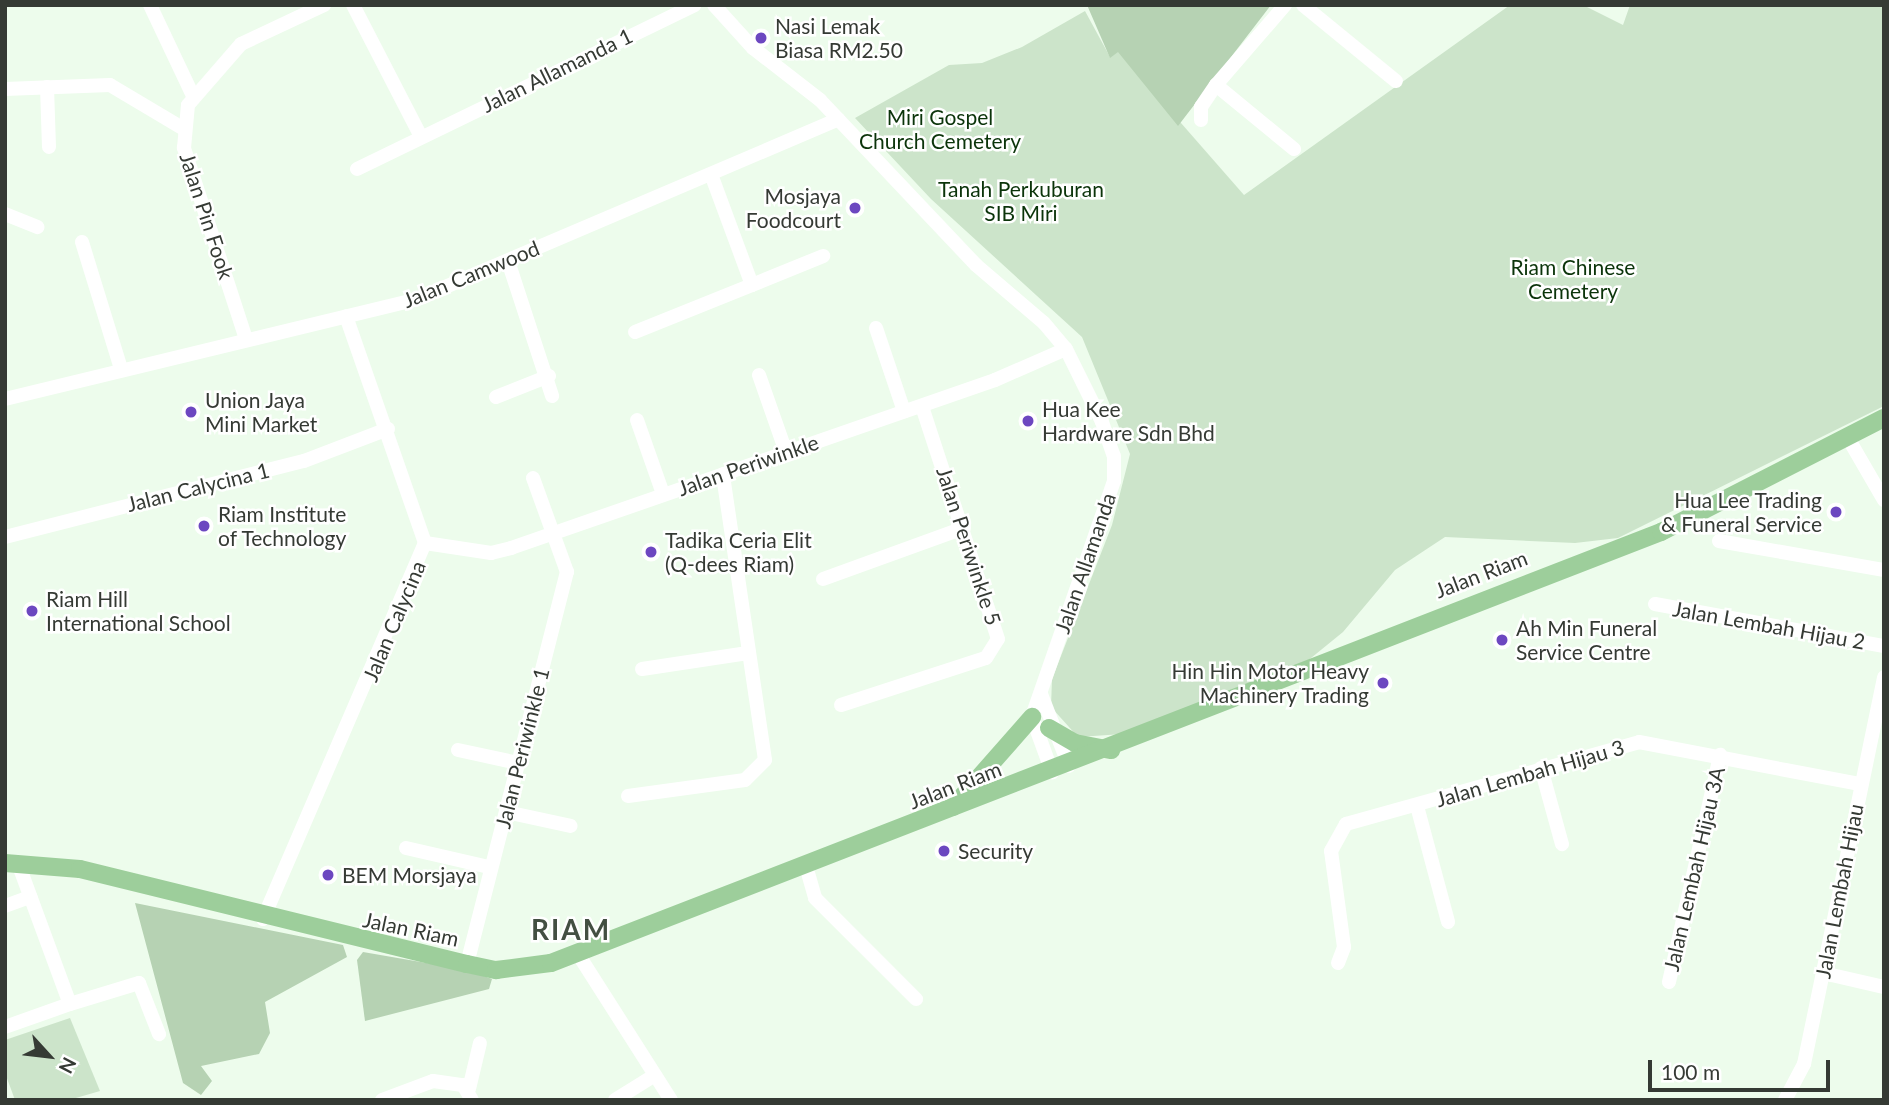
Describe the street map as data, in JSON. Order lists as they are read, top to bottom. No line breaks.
{"streets":{"main road":["Jalan Riam"],"street":["Jalan Allamanda 1","Jalan Pin Fook","Jalan Camwood","Jalan Periwinkle","Jalan Calycina 1","Jalan Periwinkle 5","Jalan Allamanda","Jalan Calycina","Jalan Lembah Hijau 2","Jalan Periwinkle 1","Jalan Lembah Hijau 3","Jalan Lembah Hijau 3A","Jalan Lembah Hijau"]},"crossings":[["Jalan Pin Fook","Jalan Camwood"],["Jalan Camwood","Jalan Allamanda"],["Jalan Camwood","Jalan Calycina"],["Jalan Periwinkle","Jalan Periwinkle 5"],["Jalan Periwinkle","Jalan Allamanda"],["Jalan Periwinkle","Jalan Calycina"],["Jalan Periwinkle","Jalan Periwinkle 1"],["Jalan Calycina 1","Jalan Calycina"],["Jalan Riam","Jalan Calycina"],["Jalan Riam","Jalan Periwinkle 1"],["Jalan Lembah Hijau 3","Jalan Lembah Hijau 3A"],["Jalan Lembah Hijau 3","Jalan Lembah Hijau"]],"districts":["RIAM"],"parks":["Miri Gospel Church Cemetery","Tanah Perkuburan SIB Miri","Riam Chinese Cemetery"],"places":["Nasi Lemak Biasa RM2.50","Mosjaya Foodcourt","Union Jaya Mini Market","Hua Kee Hardware Sdn Bhd","Hua Lee Trading & Funeral Service","Riam Institute of Technology","Tadika Ceria Elit (Q-dees Riam)","Riam Hill International School","Ah Min Funeral Service Centre","Hin Hin Motor Heavy Machinery Trading","Security","BEM Morsjaya"],"scale_bar":"100 m","north":"bottom right"}
